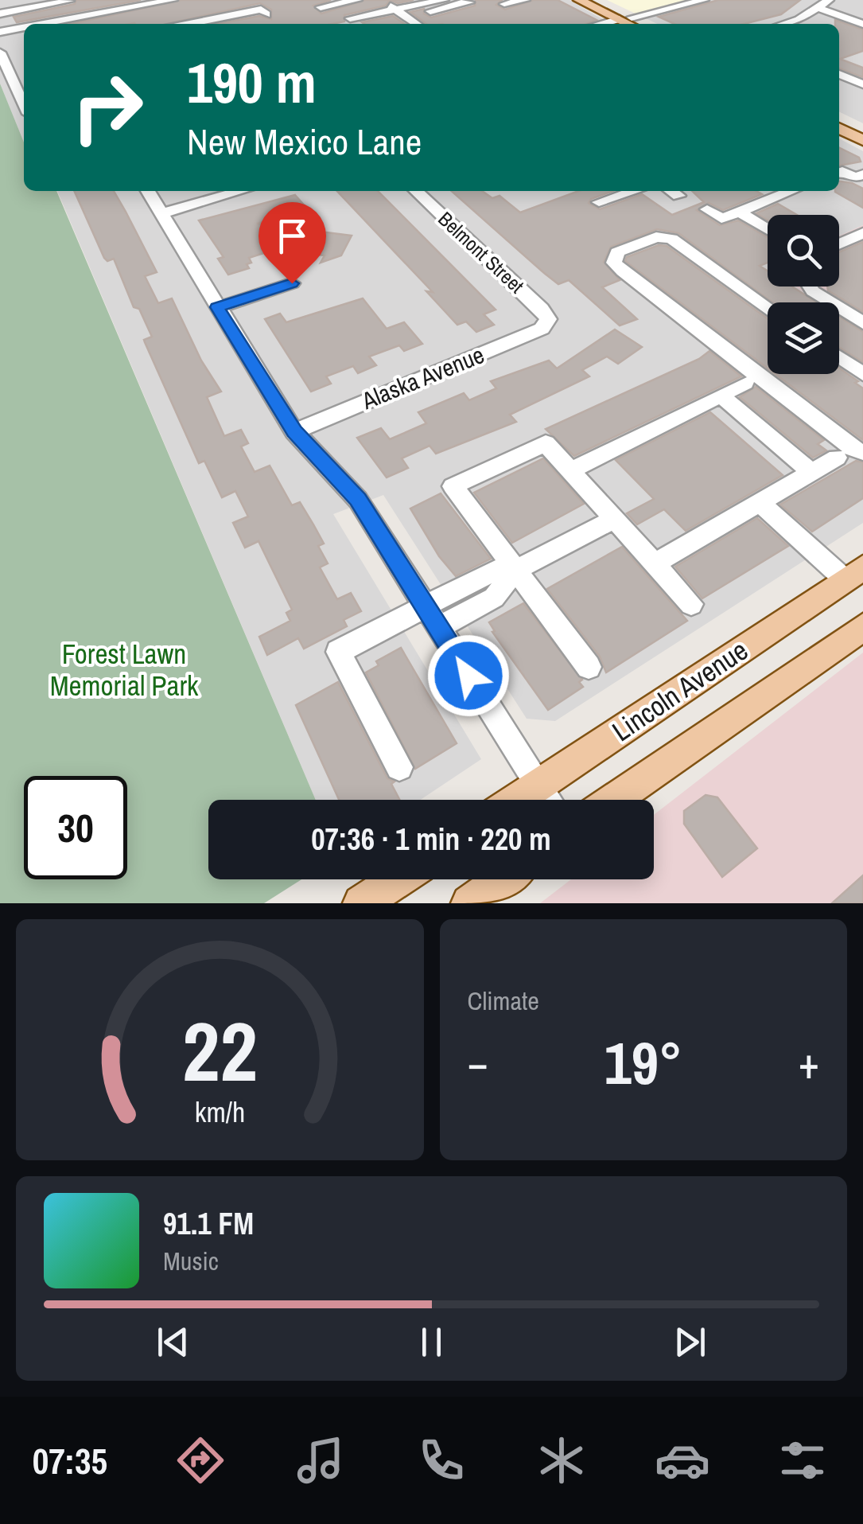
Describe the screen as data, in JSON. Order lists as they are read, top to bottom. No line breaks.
{"streets":{"main road":["Lincoln Avenue"],"street":["Belmont Street","Alaska Avenue"]},"crossings":[["Belmont Street","Alaska Avenue"]],"parks":["Forest Lawn Memorial Park"],"page":{"turn":["190 m","New Mexico Lane"],"limit":"30","trip":"07:36 · 1 min · 220 m","tile":"Climate","heat":["−","19°","+"],"song":["91.1 FM","Music"],"tabs":"07:35","gauge":["22","km/h"]}}
